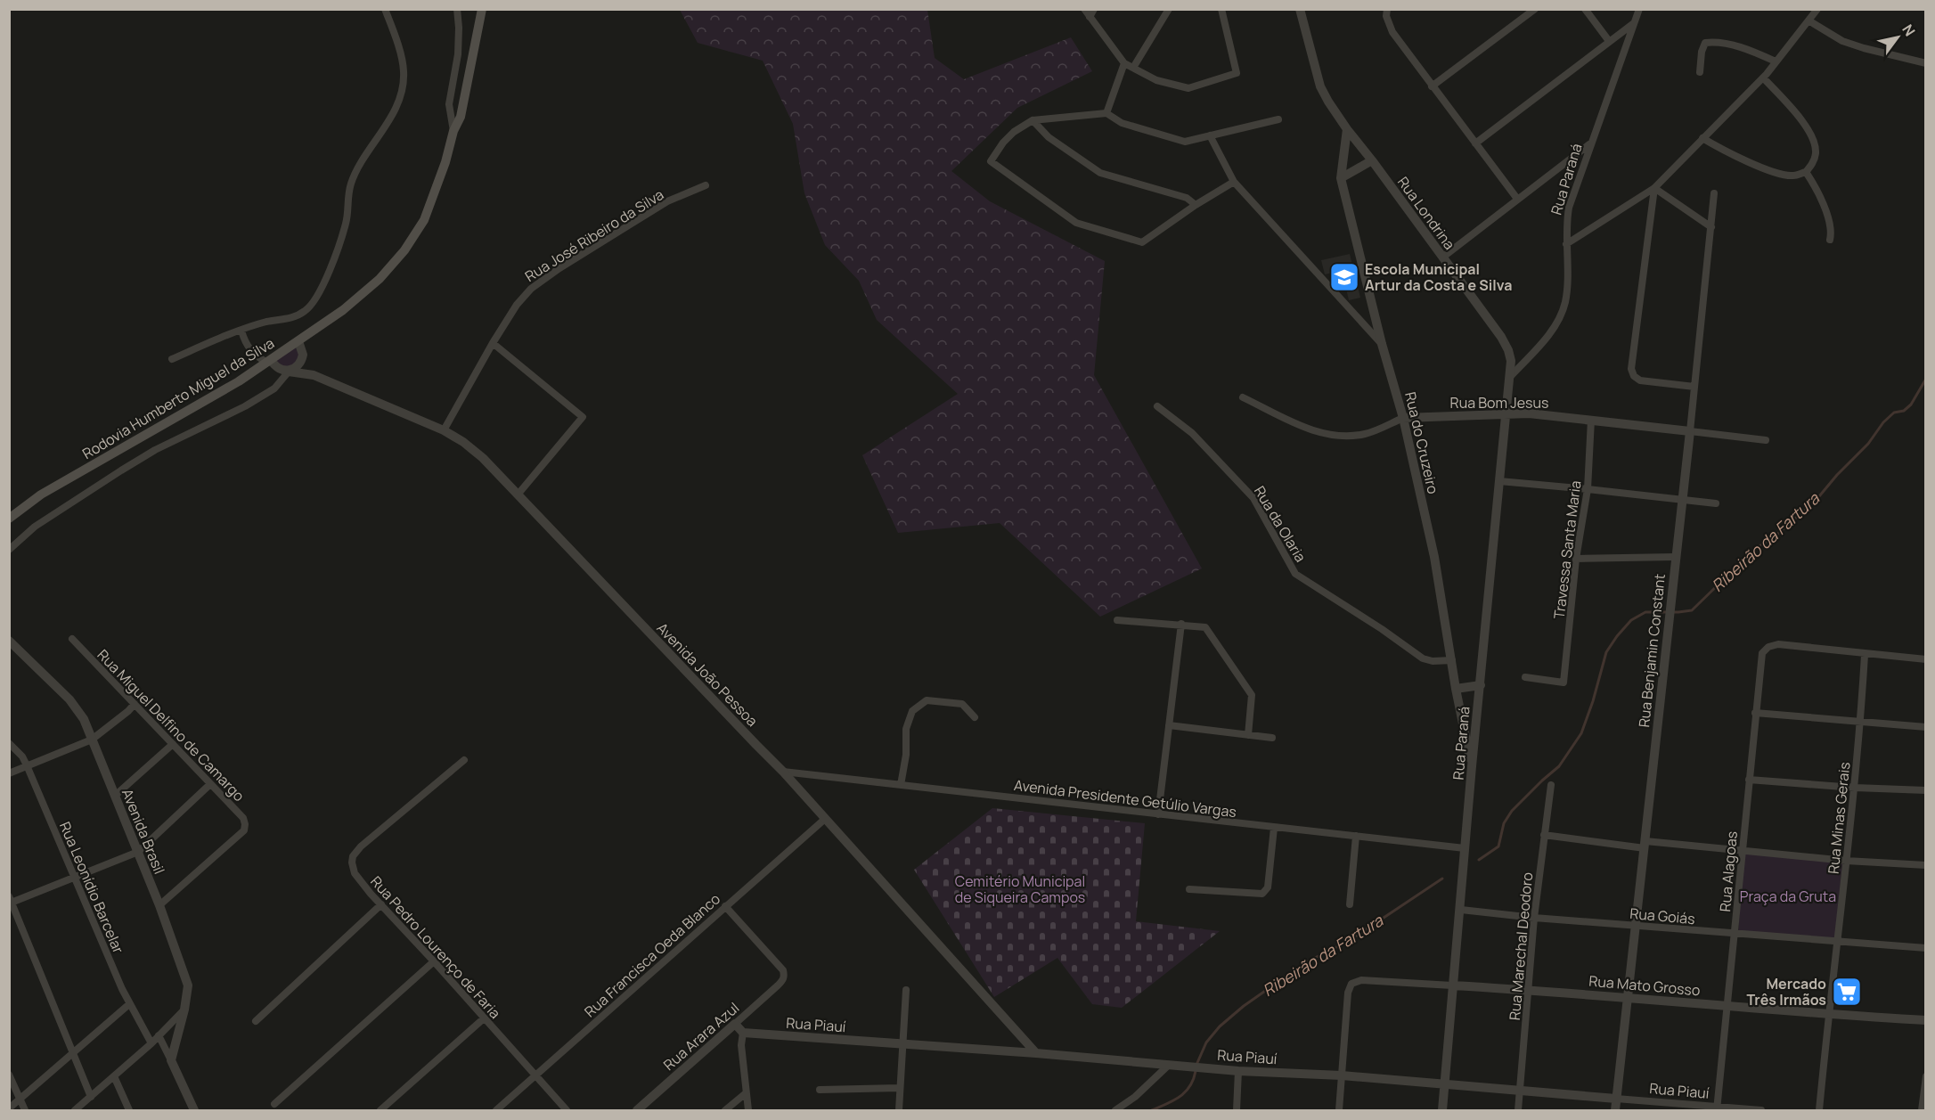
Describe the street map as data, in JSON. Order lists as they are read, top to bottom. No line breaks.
{"streets":{"main road":["Rodovia Humberto Miguel da Silva"],"street":["Rua Paraná","Rua Londrina","Rua José Ribeiro da Silva","Rua Bom Jesus","Rua do Cruzeiro","Rua da Olaria","Travessa Santa Maria","Rua Benjamin Constant","Avenida João Pessoa","Rua Miguel Delfino de Camargo","Avenida Presidente Getúlio Vargas","Rua Minas Gerais","Avenida Brasil","Rua Alagoas","Rua Leonídio Barcelar","Rua Goiás","Rua Marechal Deodoro","Rua Pedro Lourenço de Faria","Rua Francisca Oeda Blanco","Rua Mato Grosso","Rua Piauí","Rua Arara Azul"]},"crossings":[["Rua Paraná","Rua Londrina"],["Rua Paraná","Rua Bom Jesus"],["Rua Paraná","Rua do Cruzeiro"],["Rua Paraná","Avenida Presidente Getúlio Vargas"],["Rua Paraná","Rua Goiás"],["Rua Paraná","Rua Mato Grosso"],["Rua Paraná","Rua Piauí"],["Rua Londrina","Rua do Cruzeiro"],["Rua José Ribeiro da Silva","Avenida João Pessoa"],["Rodovia Humberto Miguel da Silva","Avenida João Pessoa"],["Rua Bom Jesus","Rua do Cruzeiro"],["Rua Bom Jesus","Travessa Santa Maria"],["Rua Bom Jesus","Rua Benjamin Constant"],["Rua do Cruzeiro","Rua da Olaria"],["Rua Benjamin Constant","Rua Goiás"],["Rua Benjamin Constant","Rua Mato Grosso"],["Rua Benjamin Constant","Rua Piauí"],["Avenida João Pessoa","Avenida Presidente Getúlio Vargas"],["Avenida João Pessoa","Rua Francisca Oeda Blanco"],["Avenida João Pessoa","Rua Piauí"],["Rua Miguel Delfino de Camargo","Avenida Brasil"],["Rua Minas Gerais","Rua Alagoas"],["Rua Minas Gerais","Rua Goiás"],["Rua Minas Gerais","Rua Mato Grosso"],["Rua Alagoas","Rua Goiás"],["Rua Alagoas","Rua Mato Grosso"],["Rua Alagoas","Rua Piauí"],["Rua Goiás","Rua Marechal Deodoro"],["Rua Marechal Deodoro","Rua Mato Grosso"],["Rua Marechal Deodoro","Rua Piauí"],["Rua Pedro Lourenço de Faria","Rua Francisca Oeda Blanco"],["Rua Francisca Oeda Blanco","Rua Arara Azul"],["Rua Mato Grosso","Rua Piauí"]],"water":["Ribeirão da Fartura"],"parks":["Cemitério Municipal de Siqueira Campos","Praça da Gruta"],"places":{"school or university":["Escola Municipal Artur da Costa e Silva"],"supermarket":["Mercado Três Irmãos"]},"north":"top right"}
